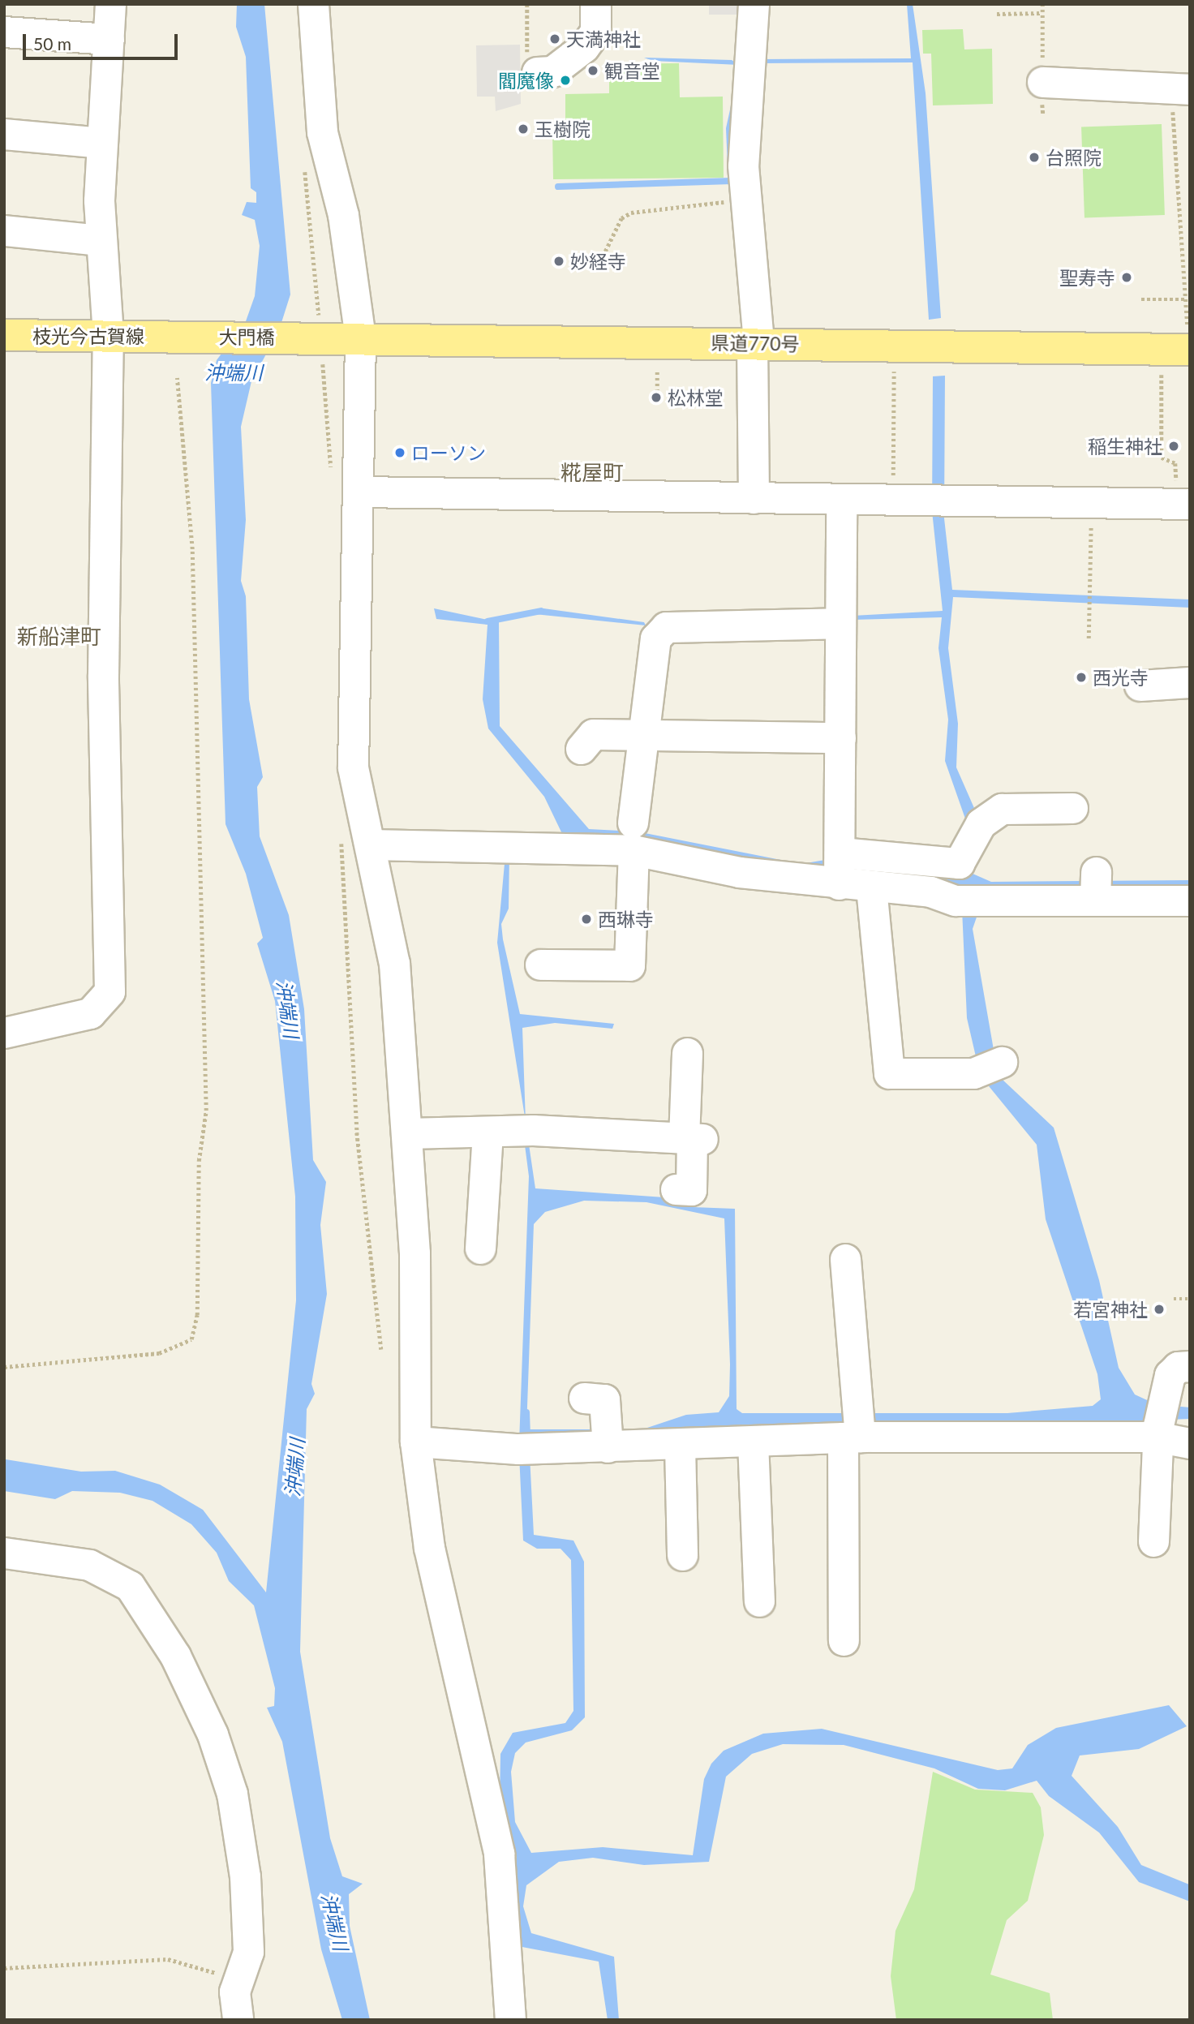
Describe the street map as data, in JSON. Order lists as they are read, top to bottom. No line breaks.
{"streets":{"main road":["枝光今古賀線","大門橋","県道770号"]},"crossings":[["枝光今古賀線","大門橋"],["大門橋","県道770号"]],"districts":["糀屋町","新船津町"],"water":["沖端川"],"places":["天満神社","観音堂","閻魔像","玉樹院","台照院","妙経寺","聖寿寺","松林堂","稲生神社","ローソン","西光寺","西琳寺","若宮神社"],"scale_bar":"50 m"}
